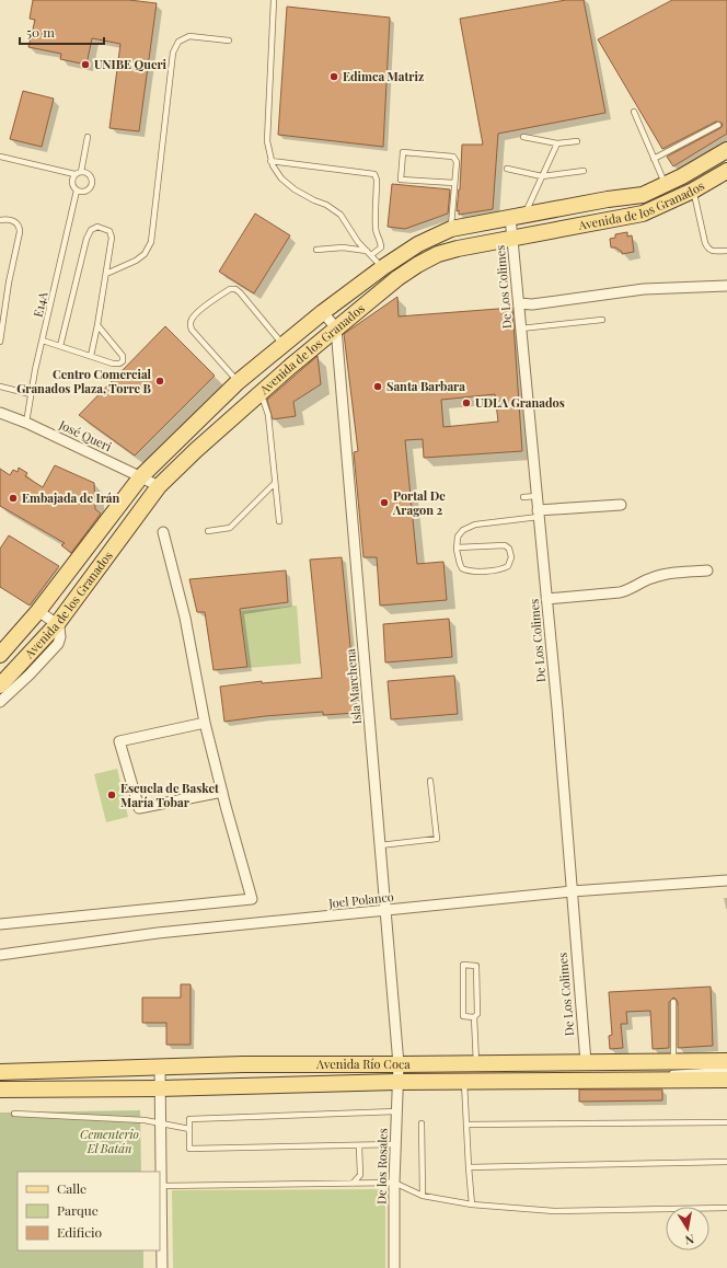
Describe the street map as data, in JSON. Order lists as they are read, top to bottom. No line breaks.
{"streets":{"main road":["Avenida de los Granados","Avenida Río Coca"],"street":["De Los Colimes","José Queri","Isla Marchena","Joel Polanco","De los Rosales"],"lane":["E14A"]},"crossings":[["Avenida de los Granados","De Los Colimes"],["Avenida de los Granados","José Queri"],["Avenida de los Granados","Isla Marchena"],["De Los Colimes","Joel Polanco"],["De Los Colimes","Avenida Río Coca"],["E14A","José Queri"],["Isla Marchena","Joel Polanco"],["Isla Marchena","Avenida Río Coca"],["Isla Marchena","De los Rosales"],["Avenida Río Coca","De los Rosales"]],"parks":["Cementerio El Batán"],"places":["UNIBE Queri","Edimca Matriz","Centro Comercial Granados Plaza, Torre B","Santa Barbara","UDLA Granados","Embajada de Irán","Portal De Aragon 2","Escuela de Basket María Tobar"],"legend":["Calle","Parque","Edificio"],"scale_bar":"50 m","north":"bottom"}
